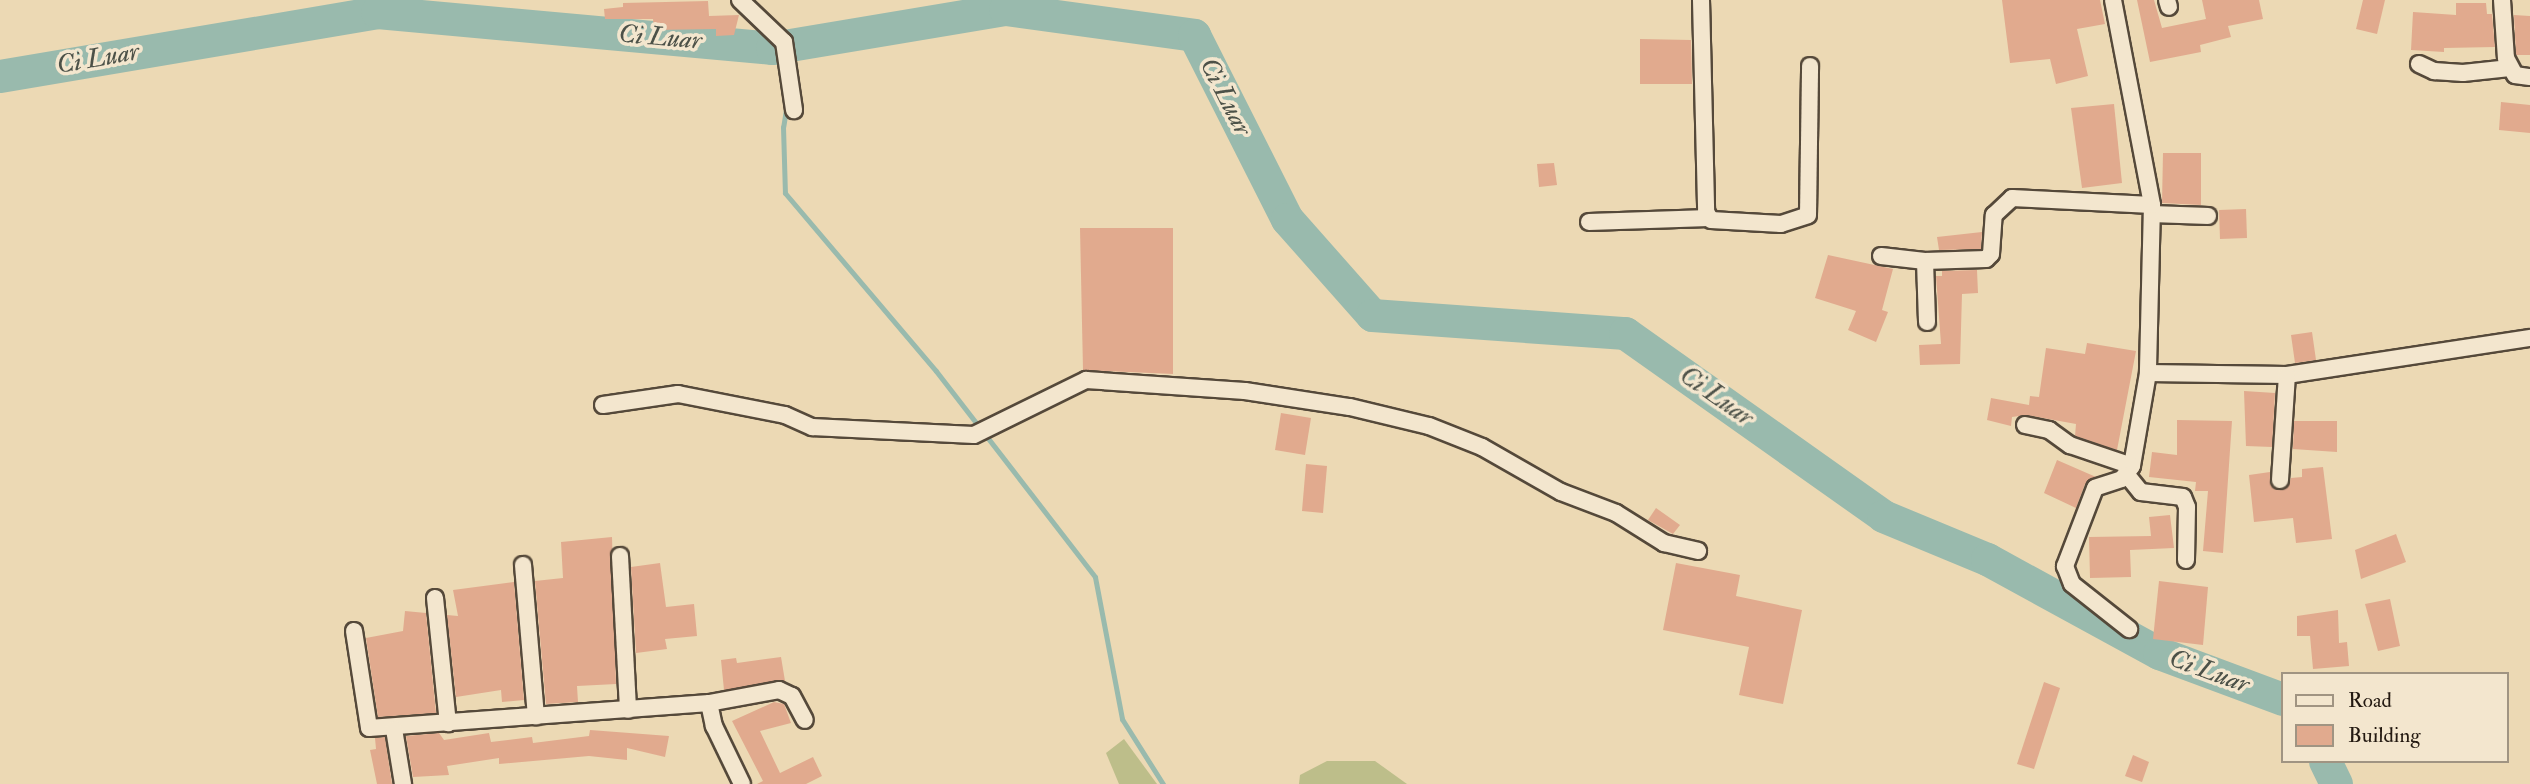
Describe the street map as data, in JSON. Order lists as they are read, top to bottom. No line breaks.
{"water":["Ci Luar"],"legend":["Road","Building"]}
